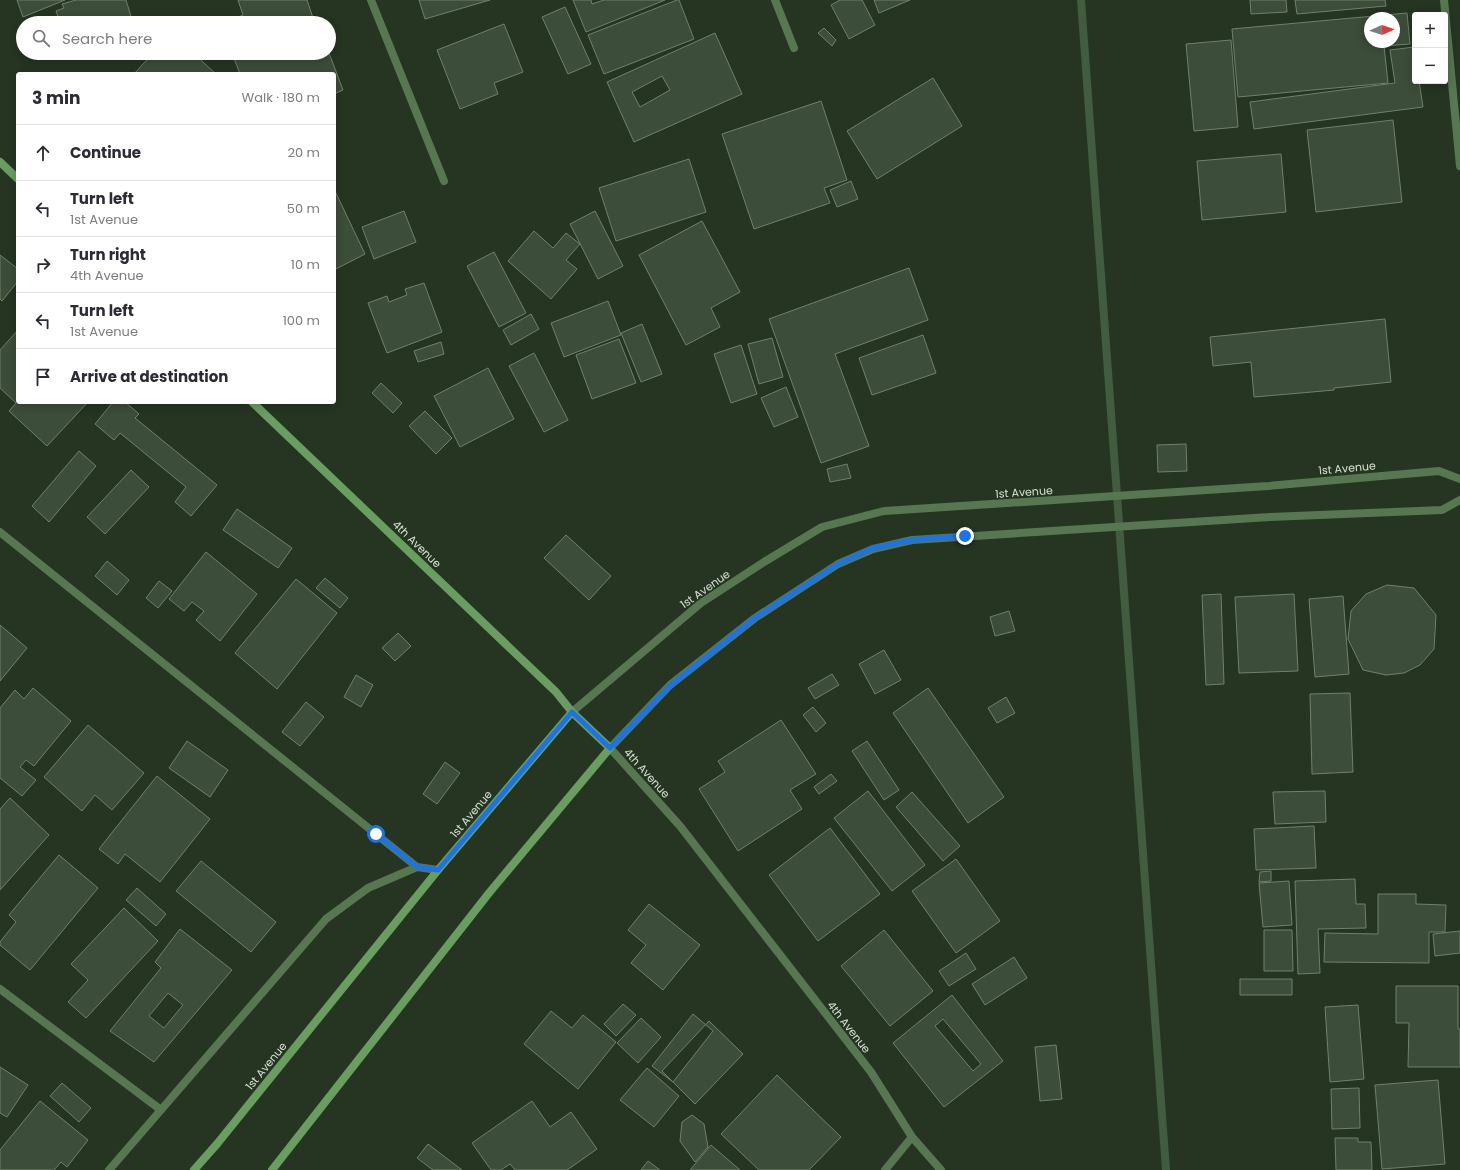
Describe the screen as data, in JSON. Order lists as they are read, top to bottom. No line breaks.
{"streets":{"main road":["1st Avenue","4th Avenue"]},"crossings":[["1st Avenue","4th Avenue"]],"north":"right","page":{"map_buttons":["+","−"],"search":"Search here","heading":["3 min","Walk · 180 m"],"list":[["Continue","20 m"],["Turn left","1st Avenue","50 m"],["Turn right","4th Avenue","10 m"],["Turn left","1st Avenue","100 m"],"Arrive at destination"]}}
